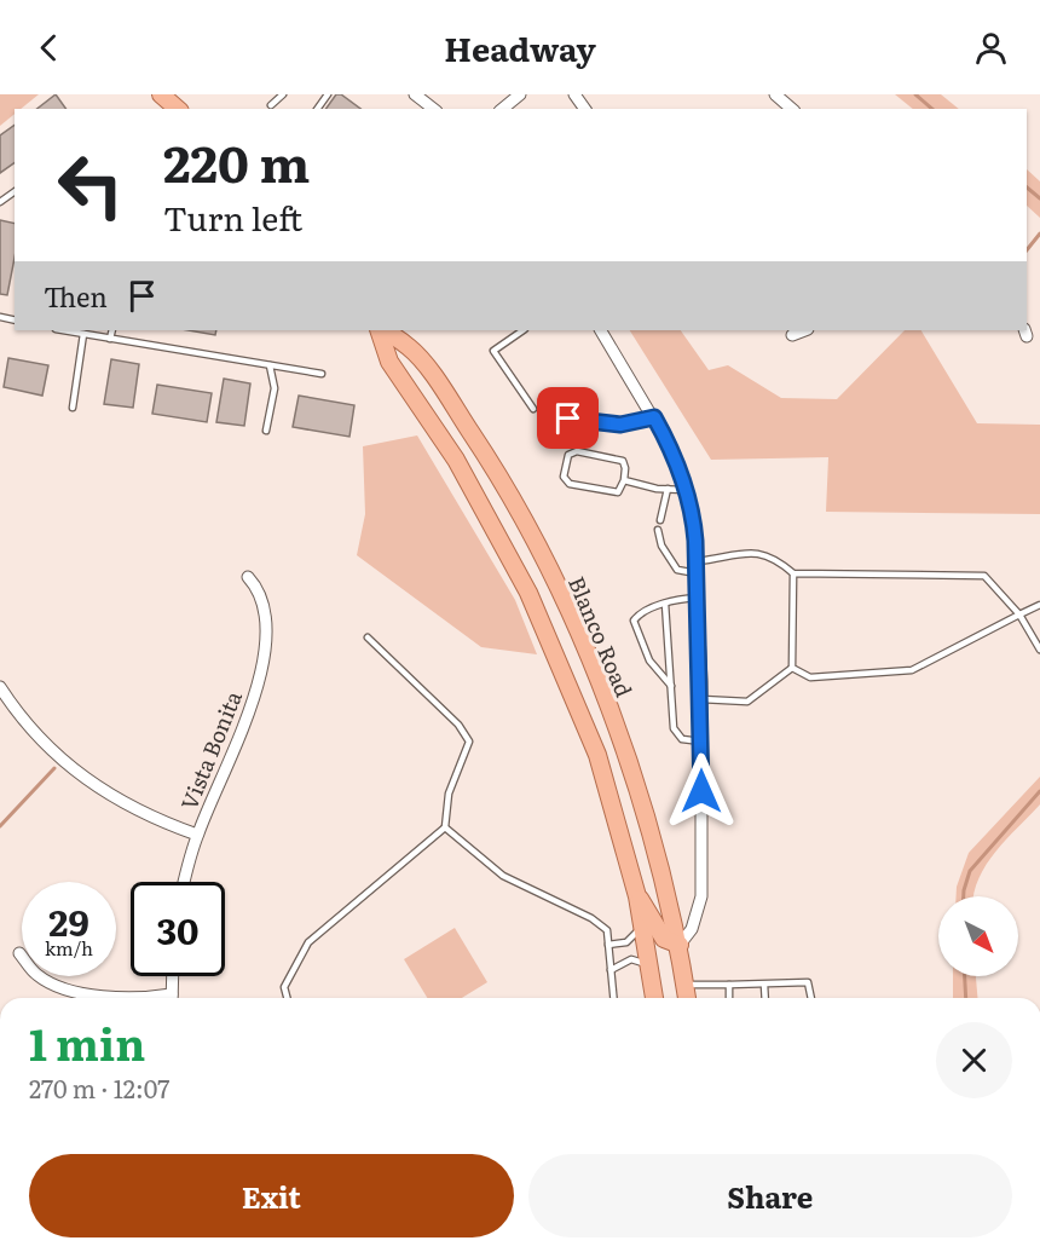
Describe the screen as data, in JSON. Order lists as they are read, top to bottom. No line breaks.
{"streets":{"main road":["Blanco Road"],"street":["Vista Bonita"]},"north":"bottom right","page":{"header":"Headway","turn":["220 m","Turn left"],"then":"Then","speed":"29 km/h","limit":"30","heading":["1 min","270 m · 12:07"],"buttons":["Exit","Share"]}}
